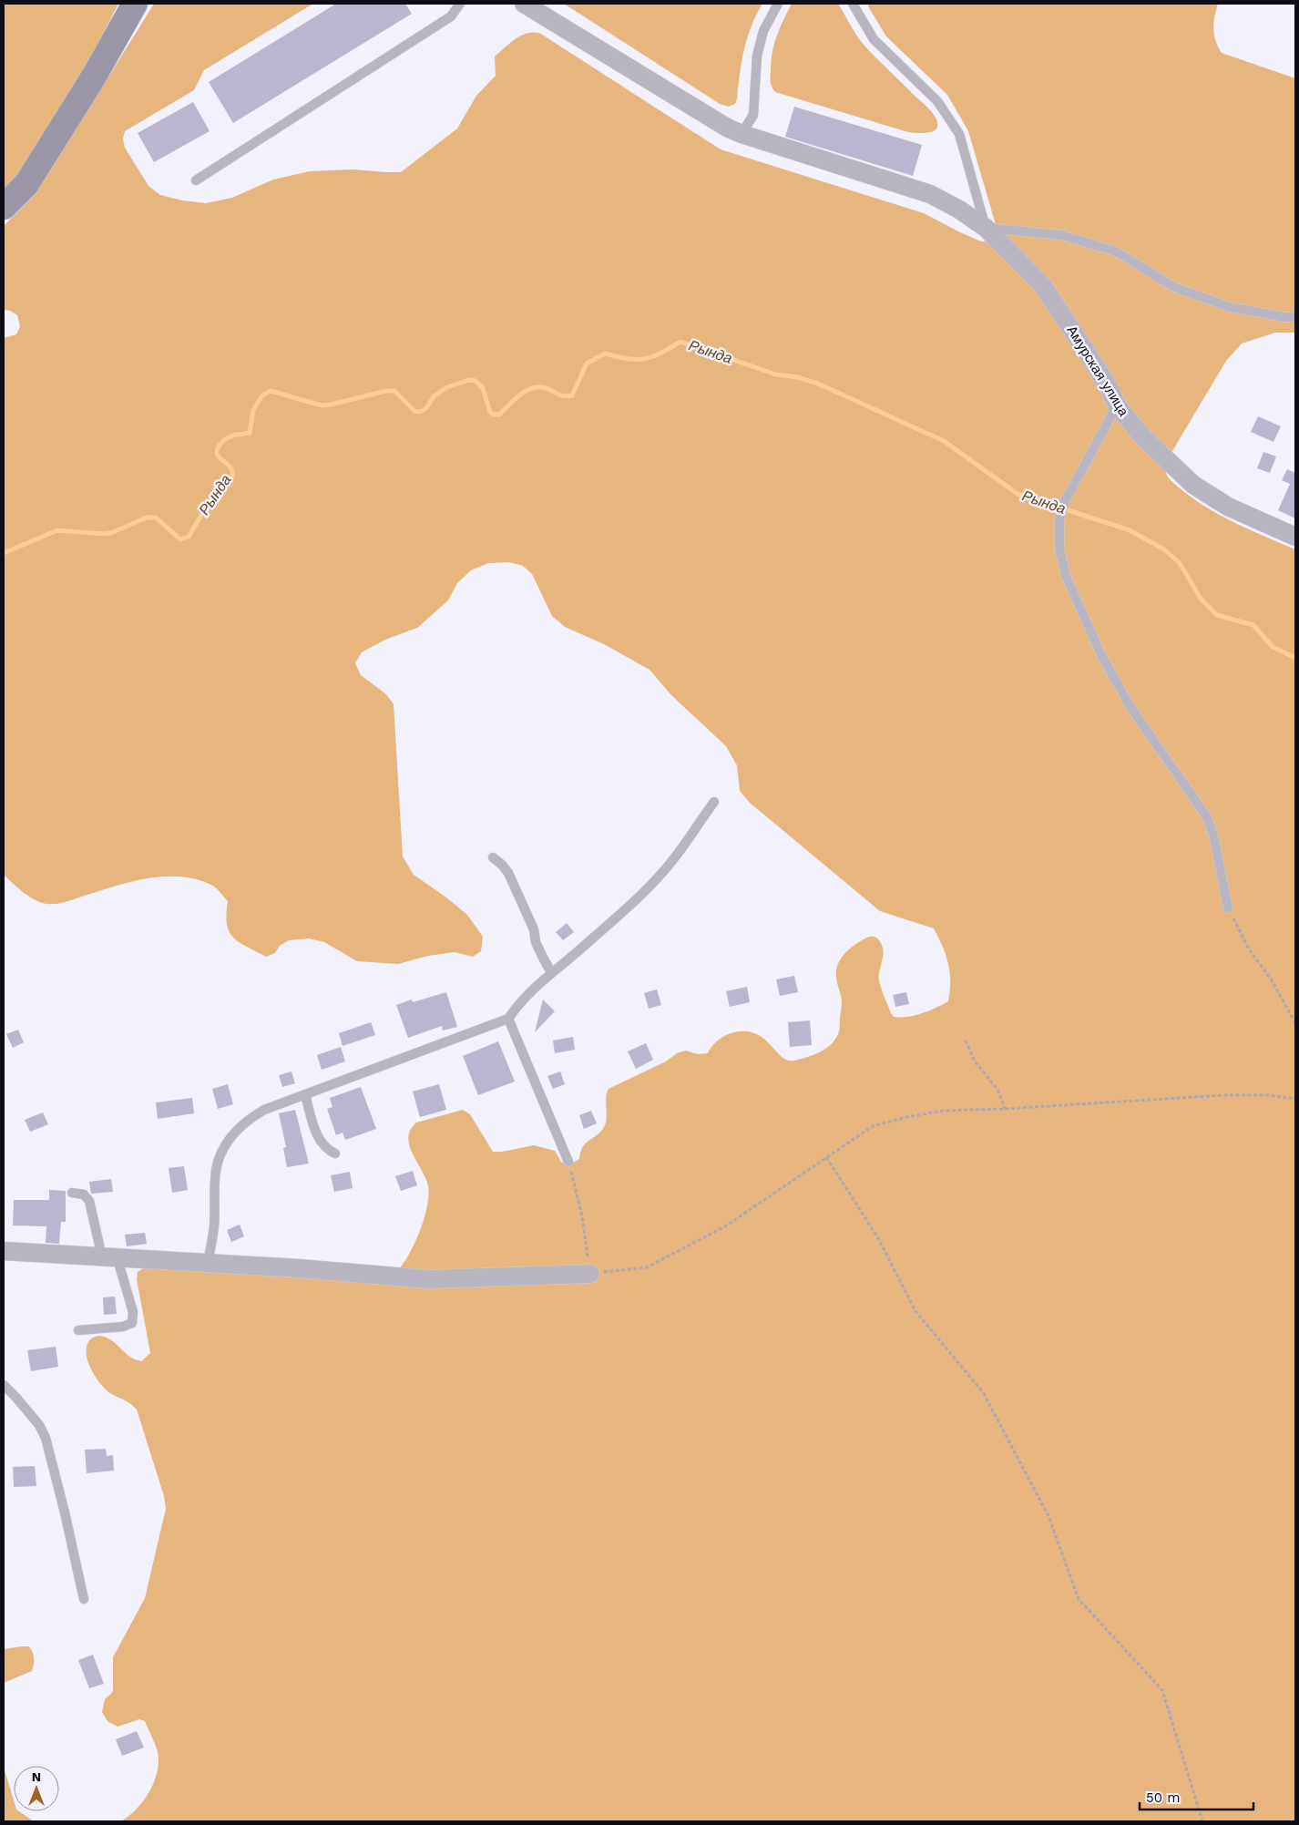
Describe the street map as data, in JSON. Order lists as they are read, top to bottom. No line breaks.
{"streets":{"street":["Амурская улица"]},"water":["Рында"],"scale_bar":"50 m","north":"top"}
